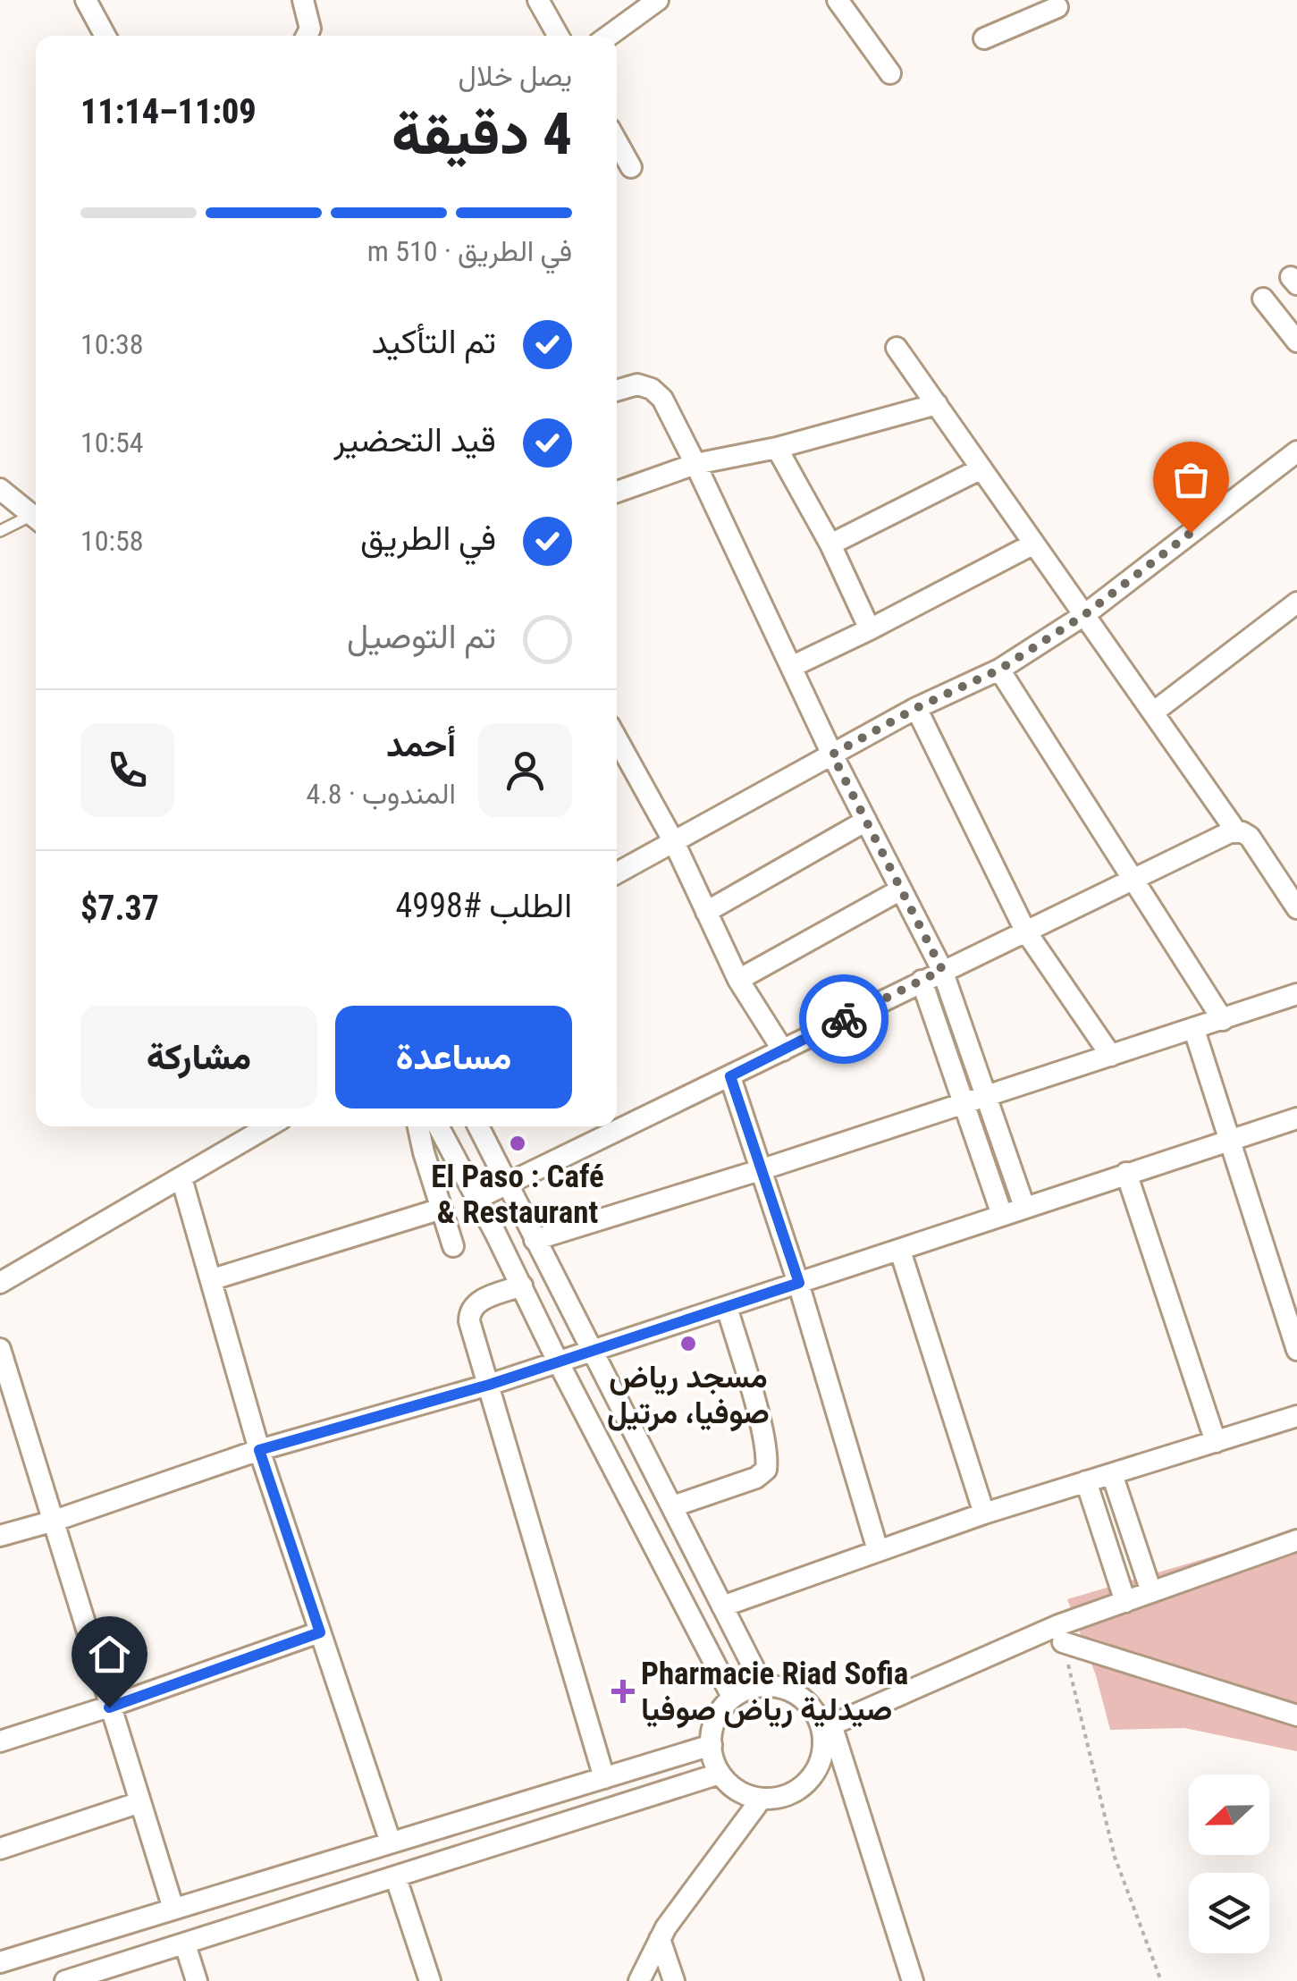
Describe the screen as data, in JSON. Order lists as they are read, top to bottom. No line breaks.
{"places":{"other":["El Paso : Café & Restaurant","مسجد رياض صوفيا، مرتیل"],"health":["Pharmacie Riad Sofia صيدلية رياض صوفيا"]},"north":"left","page":{"heading":["4 دقيقة","يصل خلال","11:09–11:14"],"panel":["أحمد","المندوب · 4.8","الطلب #4998","$7.37"],"bar":"في الطريق · 510 m","list":[["تم التأكيد","10:38"],["قيد التحضير","10:54"],["في الطريق","10:58"],"تم التوصيل"],"buttons":["مساعدة","مشاركة"]}}
